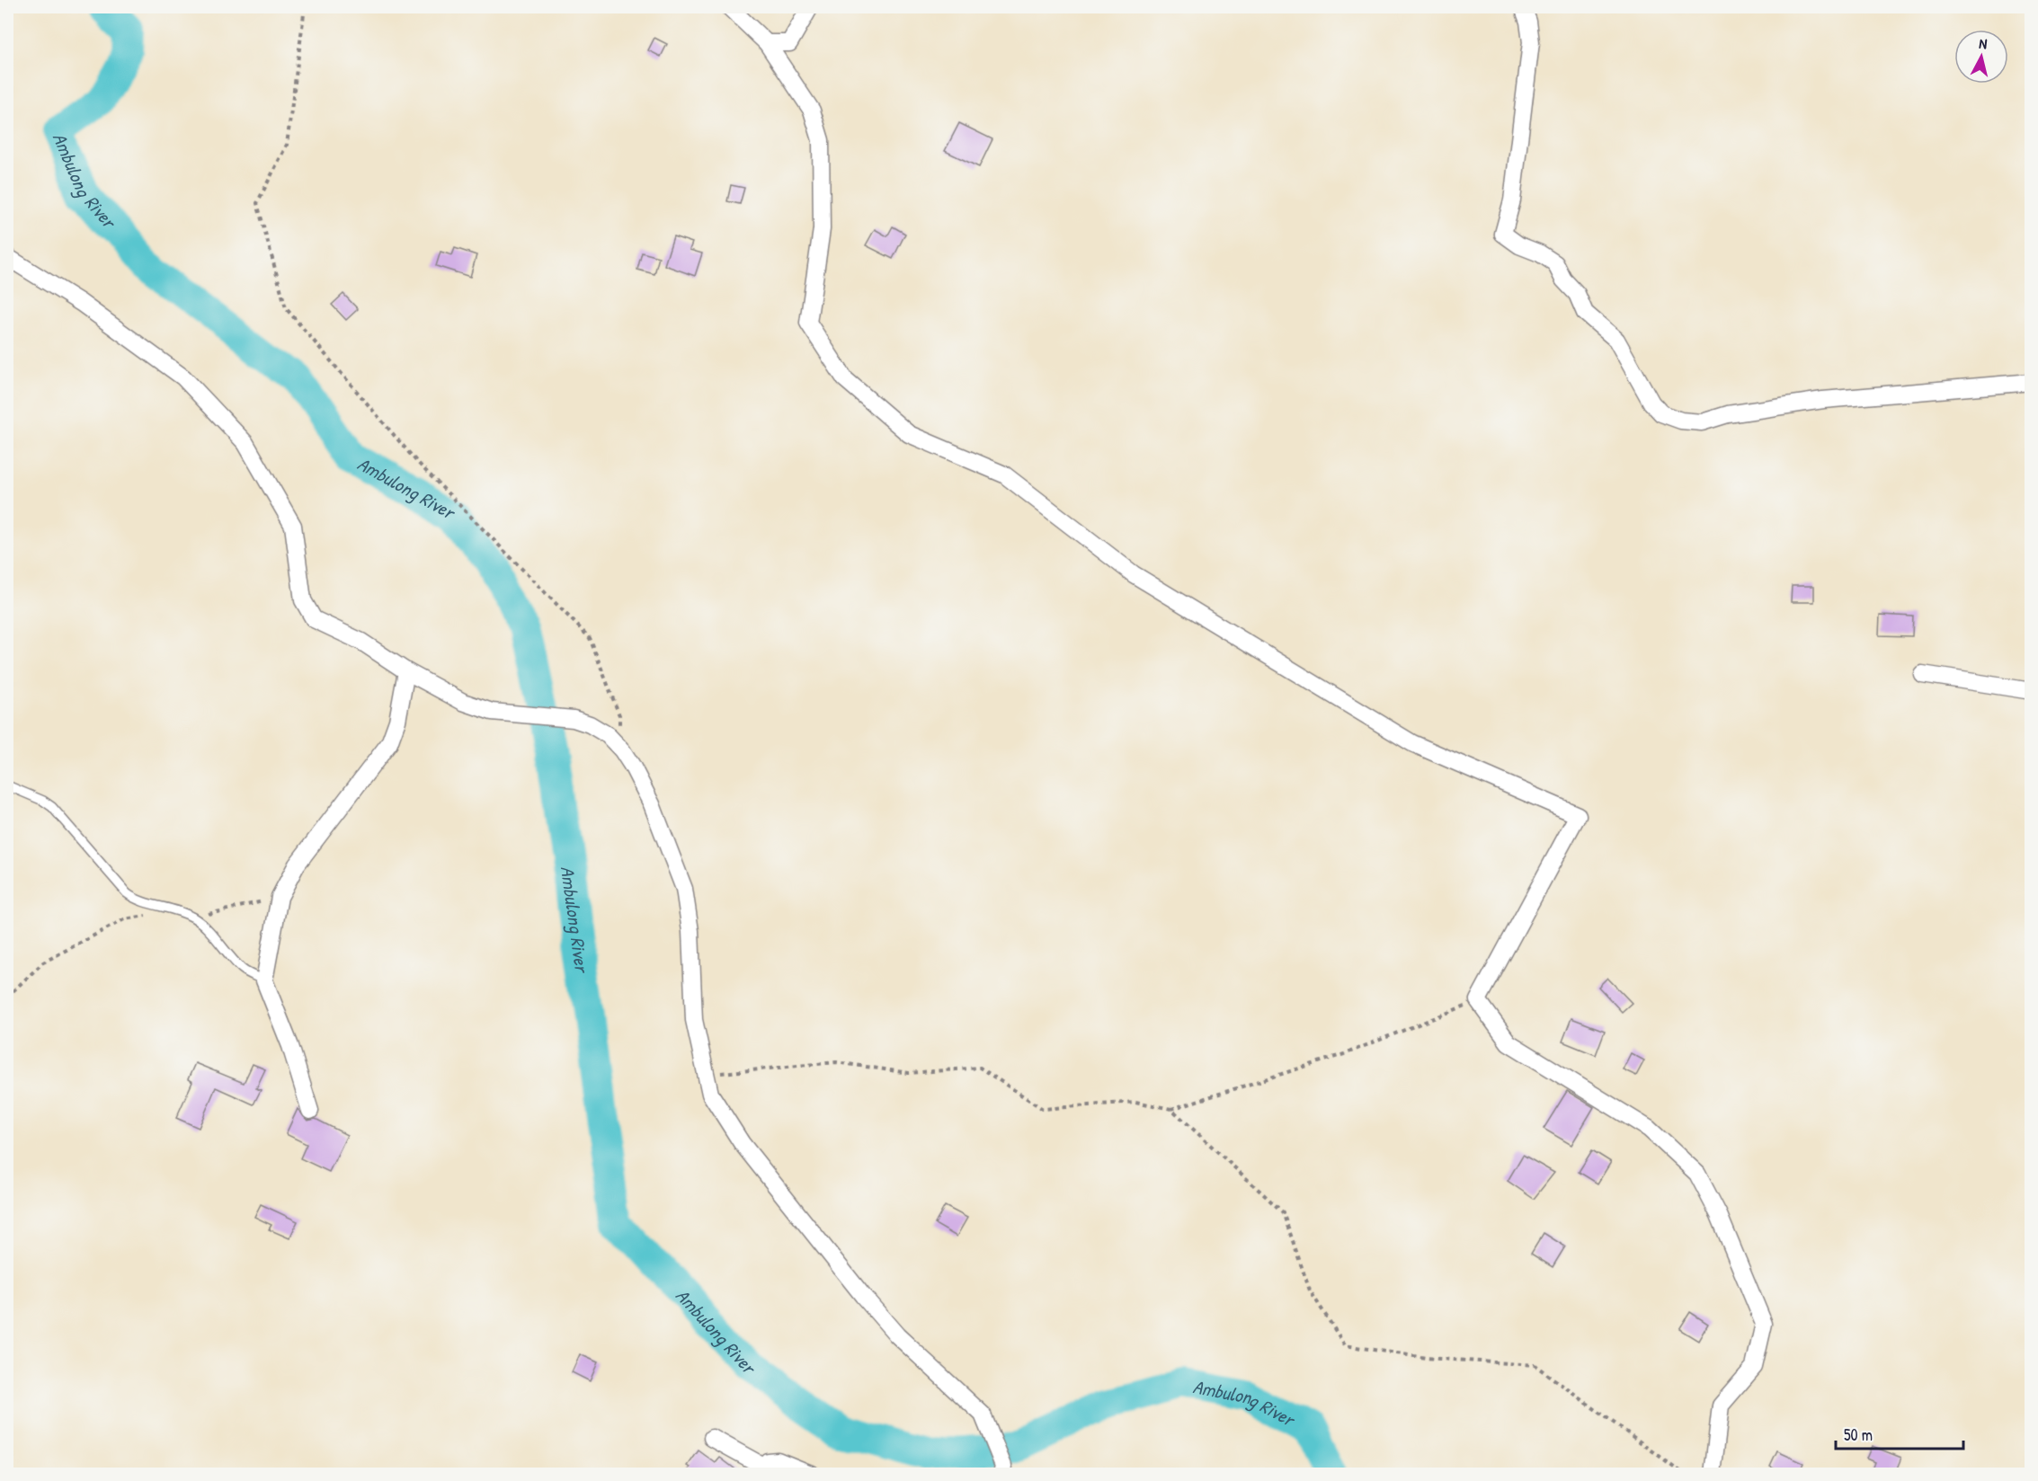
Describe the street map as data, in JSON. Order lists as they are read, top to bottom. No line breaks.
{"water":["Ambulong River"],"scale_bar":"50 m","north":"top"}
